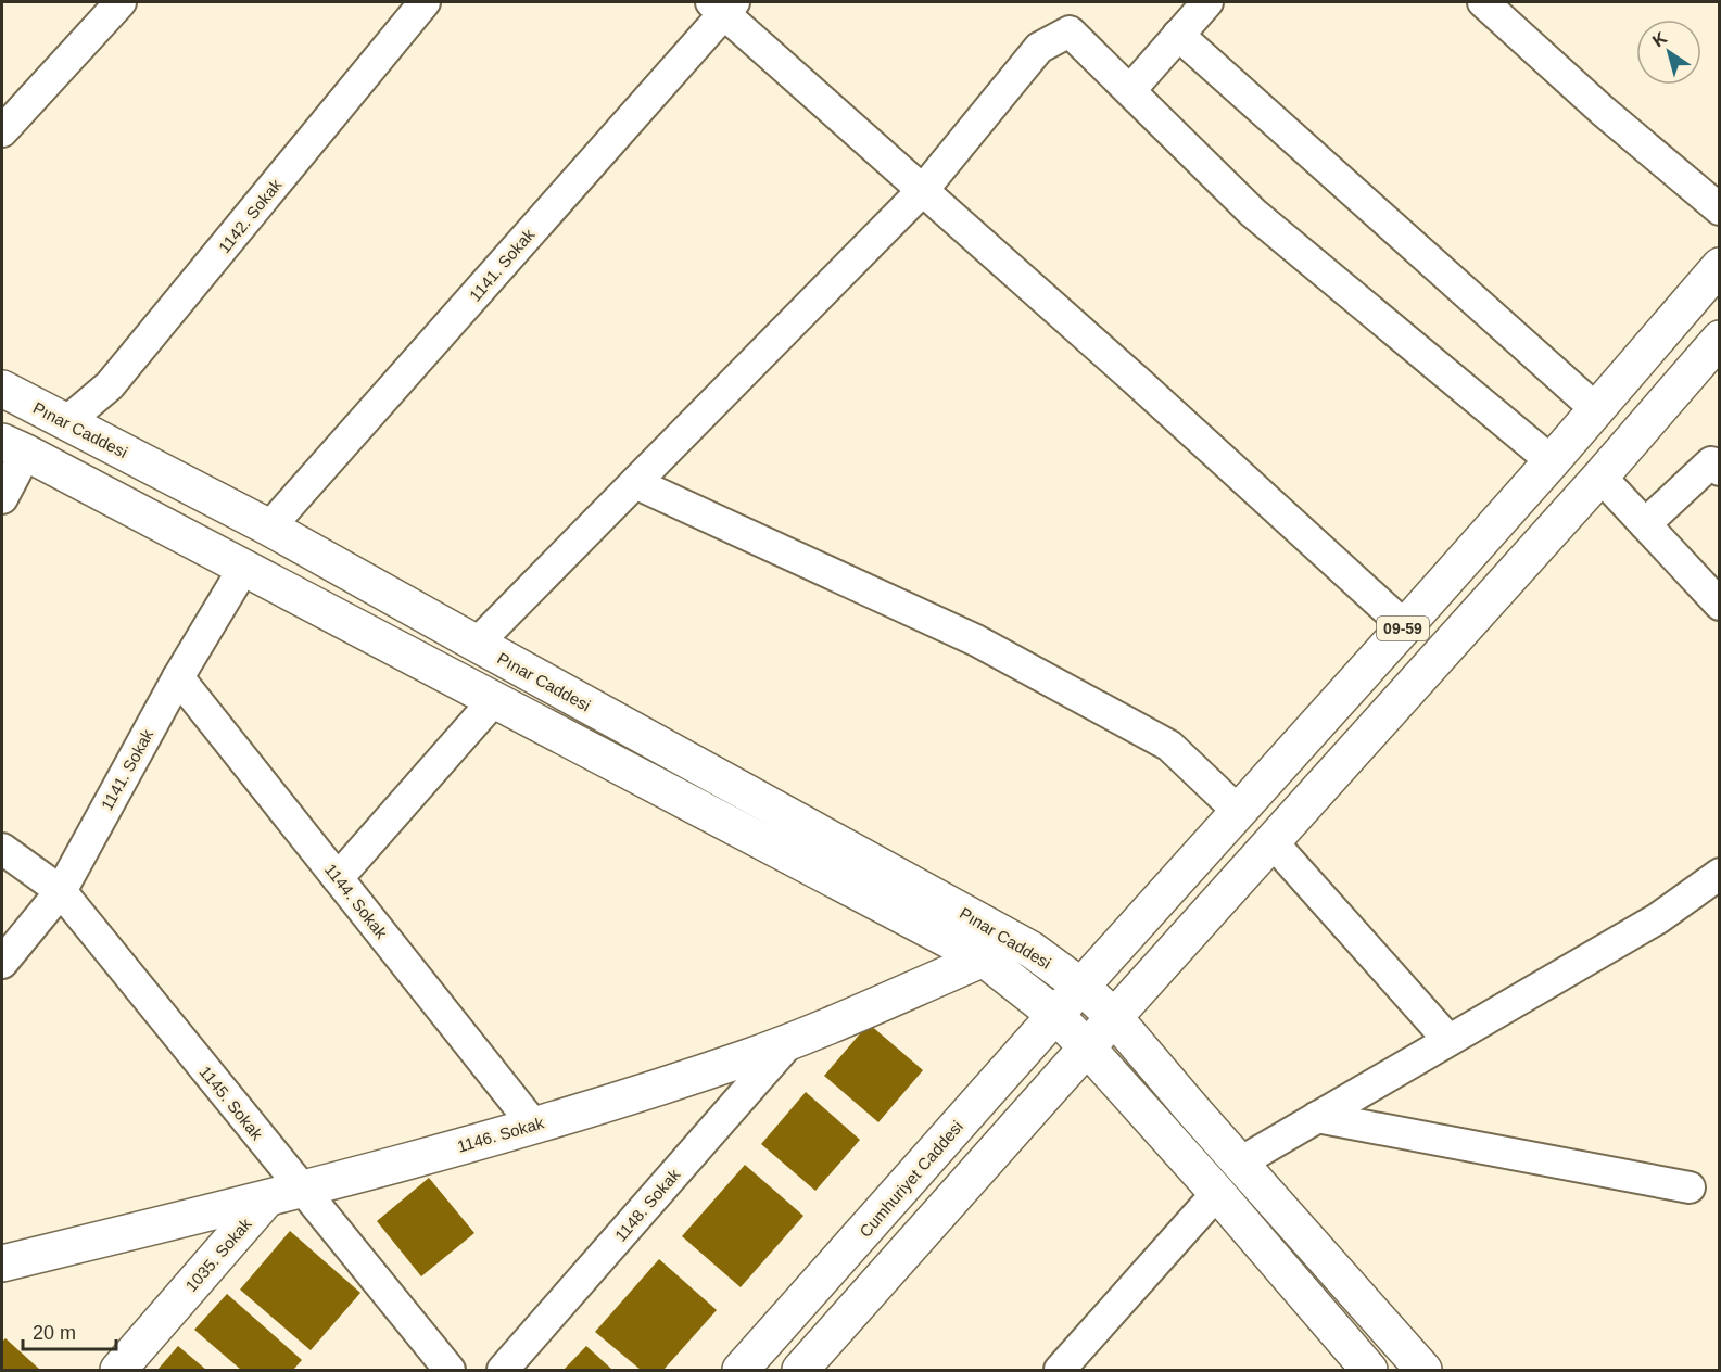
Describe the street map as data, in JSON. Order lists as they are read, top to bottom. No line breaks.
{"streets":{"main road":["Pınar Caddesi","09-59","1146. Sokak","Cumhuriyet Caddesi","1035. Sokak"],"street":["1142. Sokak","1141. Sokak","1144. Sokak","1145. Sokak","1148. Sokak"]},"crossings":[["1142. Sokak","Pınar Caddesi"],["1141. Sokak","Pınar Caddesi"],["1141. Sokak","1144. Sokak"],["1141. Sokak","1145. Sokak"],["Pınar Caddesi","09-59"],["Pınar Caddesi","1146. Sokak"],["Pınar Caddesi","Cumhuriyet Caddesi"],["09-59","Cumhuriyet Caddesi"],["1144. Sokak","1146. Sokak"],["1145. Sokak","1146. Sokak"],["1146. Sokak","1148. Sokak"],["1146. Sokak","1035. Sokak"]],"scale_bar":"20 m","north":"top left"}
